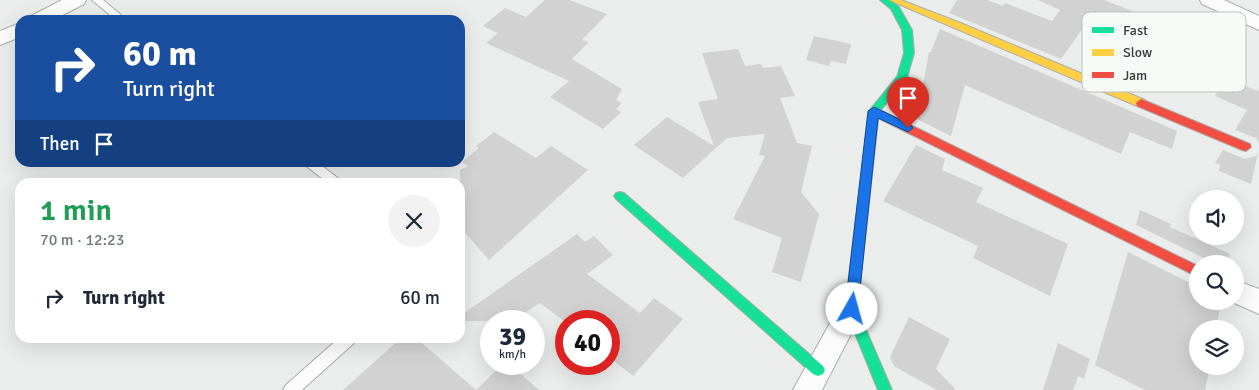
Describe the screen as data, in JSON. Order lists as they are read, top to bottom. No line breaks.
{"legend":["Fast","Slow","Jam"],"page":{"turn":["60 m","Turn right"],"then":"Then","heading":["1 min","70 m · 12:23"],"list":[{"name":"Turn right","value":"60 m"}],"speed":"39 km/h","limit":"40"}}
